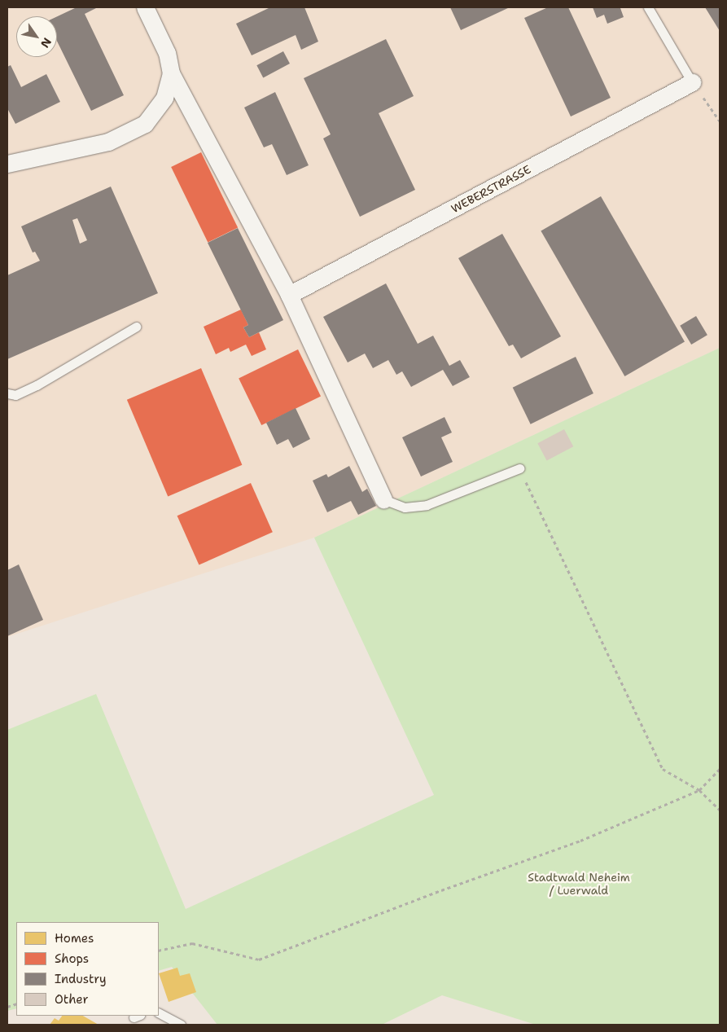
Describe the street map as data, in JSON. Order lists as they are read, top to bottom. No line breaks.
{"streets":{"street":["WEBERSTRASSE"]},"parks":["Stadtwald Neheim / Luerwald"],"legend":["Homes","Shops","Industry","Other"],"north":"bottom right"}
